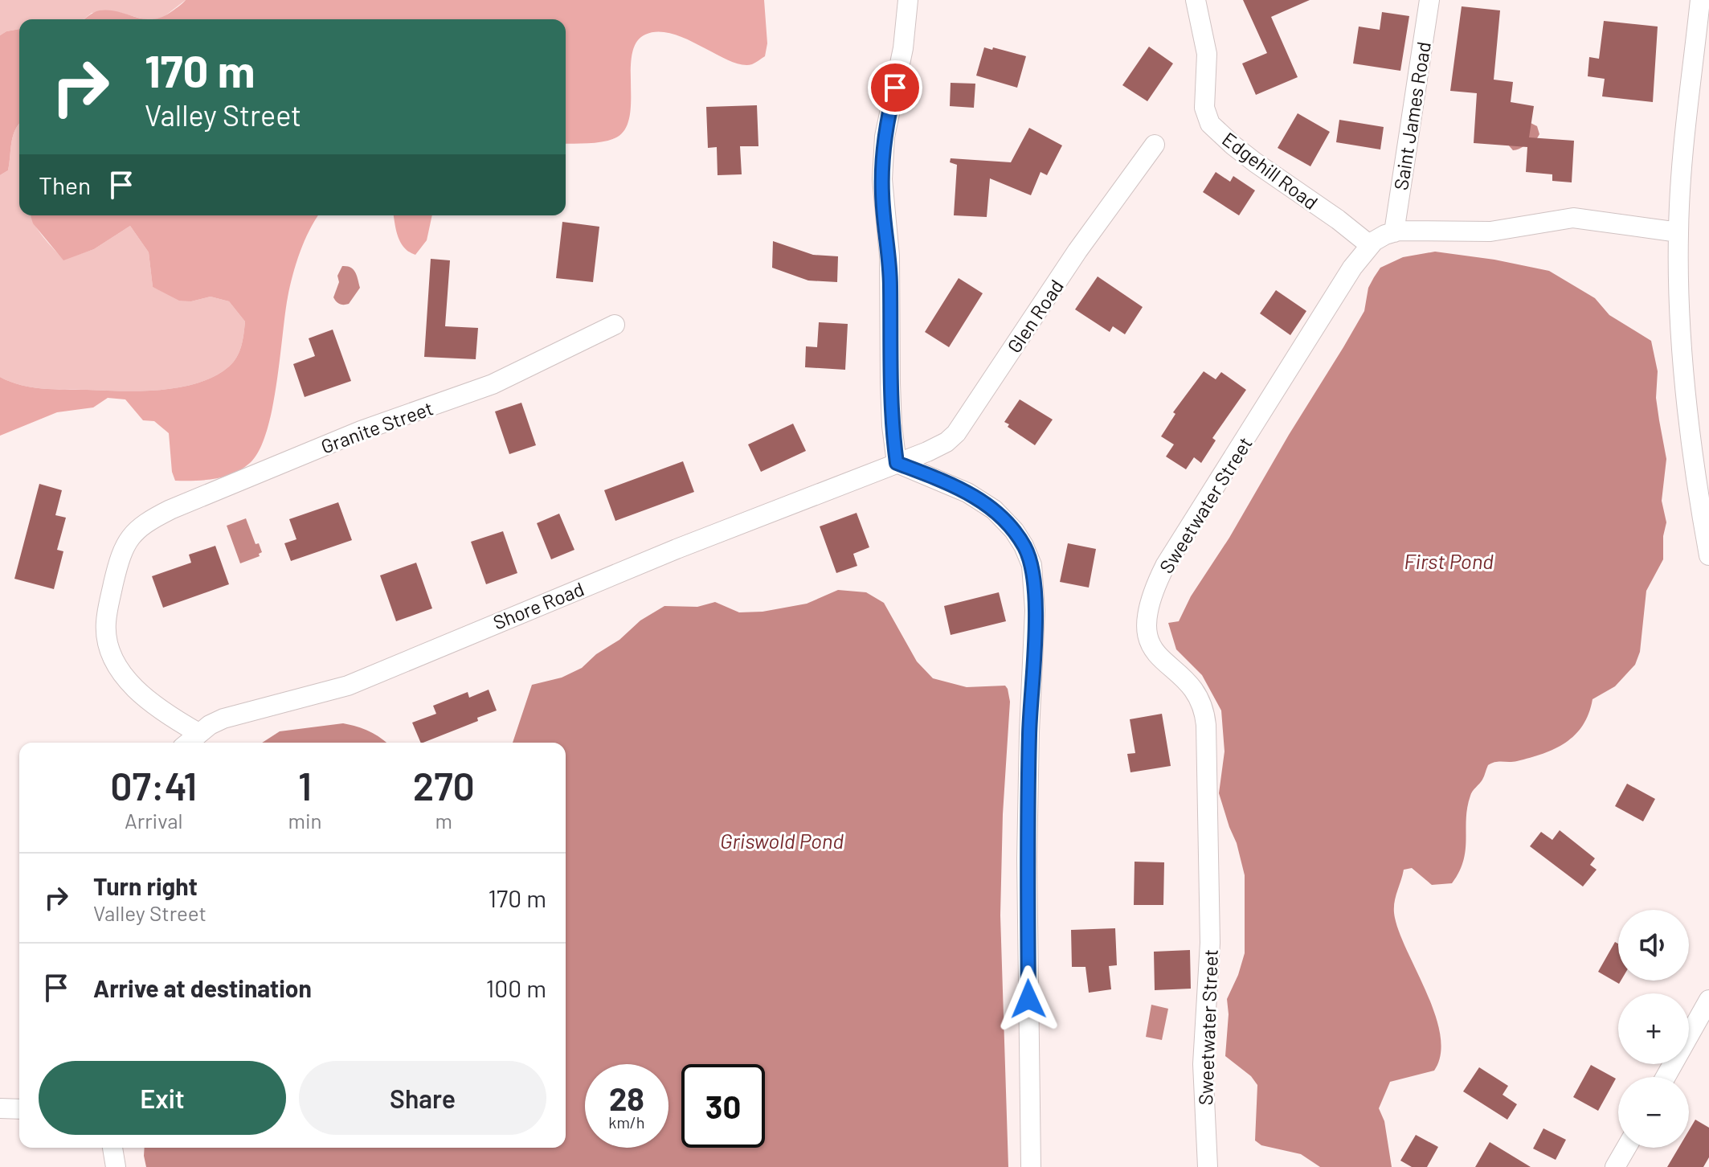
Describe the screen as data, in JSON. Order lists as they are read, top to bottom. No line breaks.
{"streets":{"street":["Saint James Road","Edgehill Road","Glen Road","Granite Street","Sweetwater Street","Shore Road"]},"crossings":[["Saint James Road","Sweetwater Street"],["Edgehill Road","Sweetwater Street"],["Glen Road","Shore Road"],["Granite Street","Shore Road"]],"water":["First Pond","Griswold Pond"],"page":{"turn":["170 m","Valley Street"],"then":"Then","eta":["07:41","Arrival","1","min","270","m"],"list":[{"name":"Turn right","note":"Valley Street","value":"170 m"},{"name":"Arrive at destination","value":"100 m"}],"map_buttons":["+","−"],"buttons":["Exit","Share"],"speed":"28 km/h","limit":"30"}}
